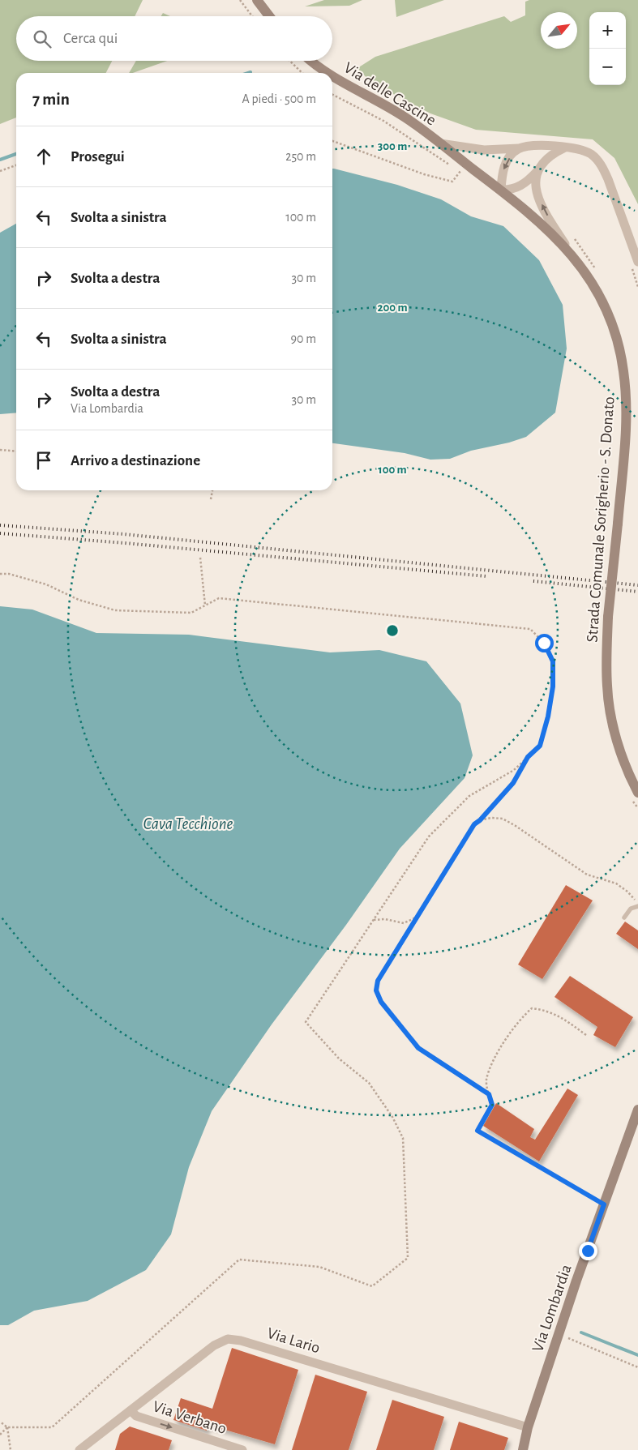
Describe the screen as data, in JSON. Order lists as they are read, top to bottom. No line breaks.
{"streets":{"street":["Via delle Cascine","Strada Comunale Sorigherio - S. Donato","Via Lombardia","Via Lario","Via Verbano"]},"crossings":[["Via delle Cascine","Strada Comunale Sorigherio - S. Donato"],["Via Lombardia","Via Lario"],["Via Lario","Via Verbano"]],"one_way":["Via Verbano"],"water":["Cava Tecchione"],"north":"top right","page":{"map_buttons":["+","−"],"search":"Cerca qui","heading":["7 min","A piedi · 500 m"],"list":[["Prosegui","250 m"],["Svolta a sinistra","100 m"],["Svolta a destra","30 m"],["Svolta a sinistra","90 m"],["Svolta a destra","Via Lombardia","30 m"],"Arrivo a destinazione"]},"rings":["300 m","200 m","100 m"]}
